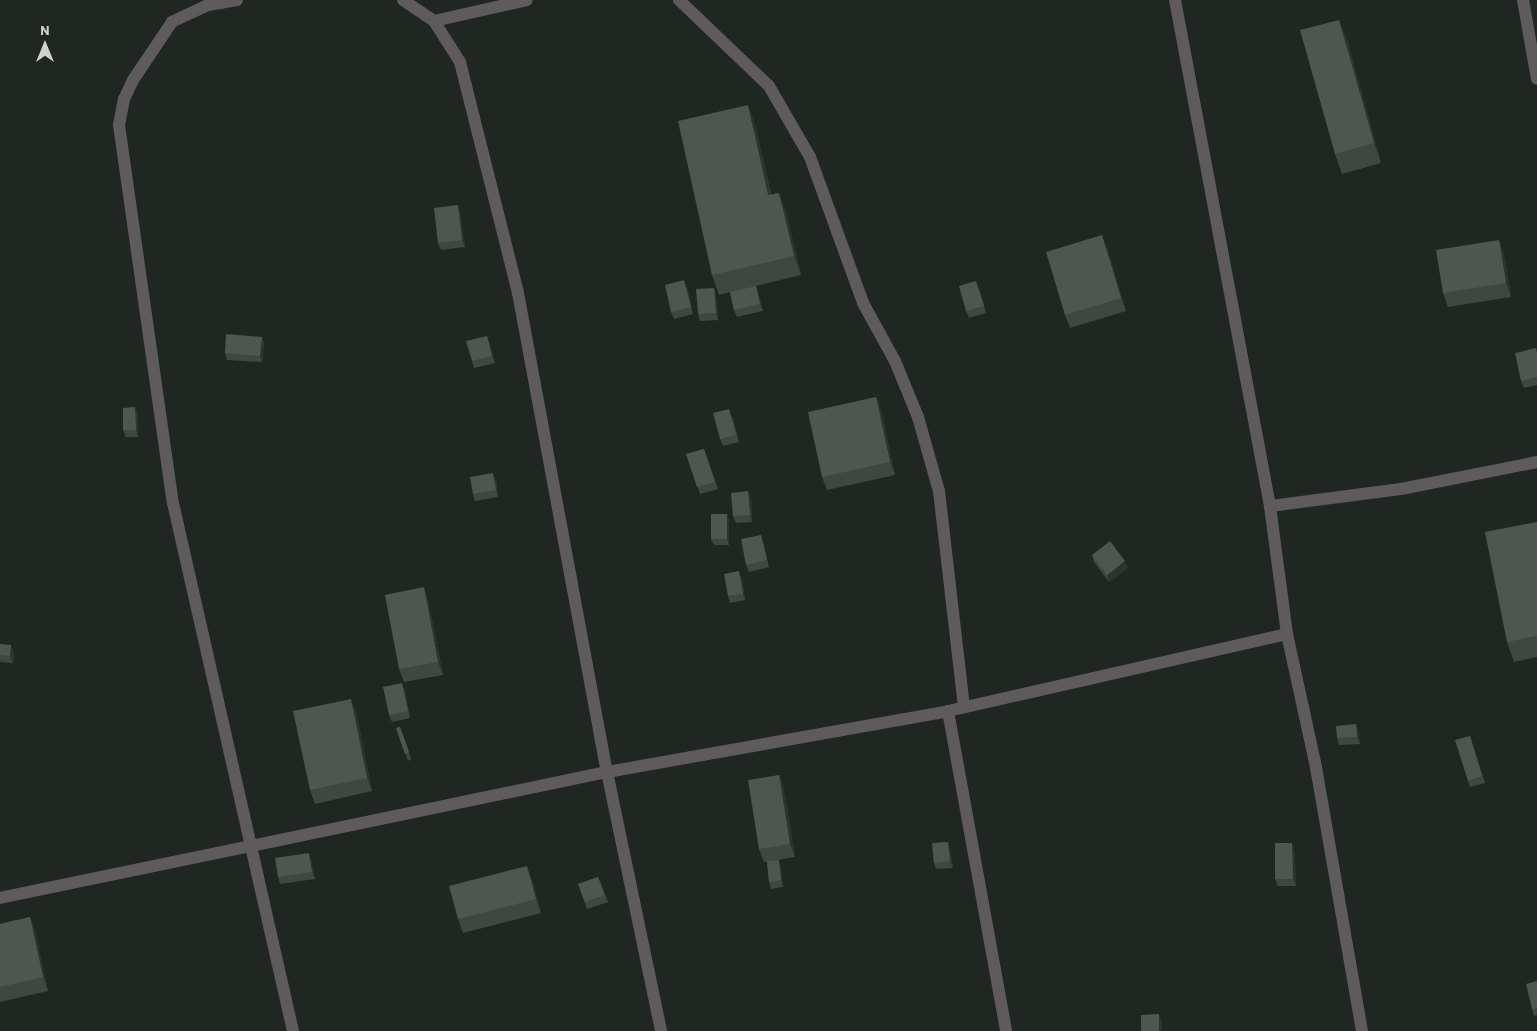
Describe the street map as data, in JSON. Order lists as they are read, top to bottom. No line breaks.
{"north":"top"}
